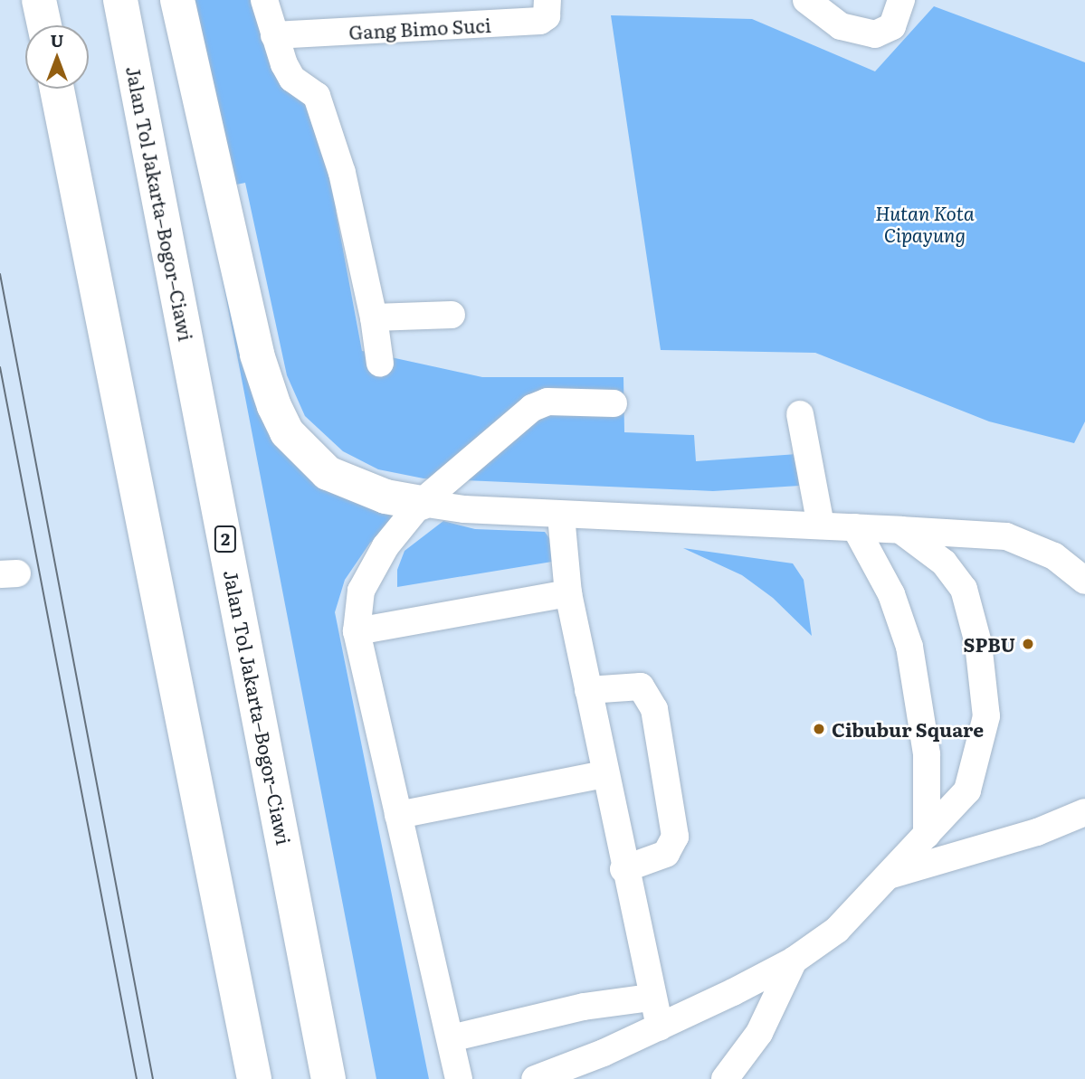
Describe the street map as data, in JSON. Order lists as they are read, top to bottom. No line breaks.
{"streets":{"highway":["Jalan Tol Jakarta–Bogor–Ciawi","2"],"street":["Gang Bimo Suci"]},"parks":["Hutan Kota Cipayung"],"places":["SPBU","Cibubur Square"],"north":"top"}
